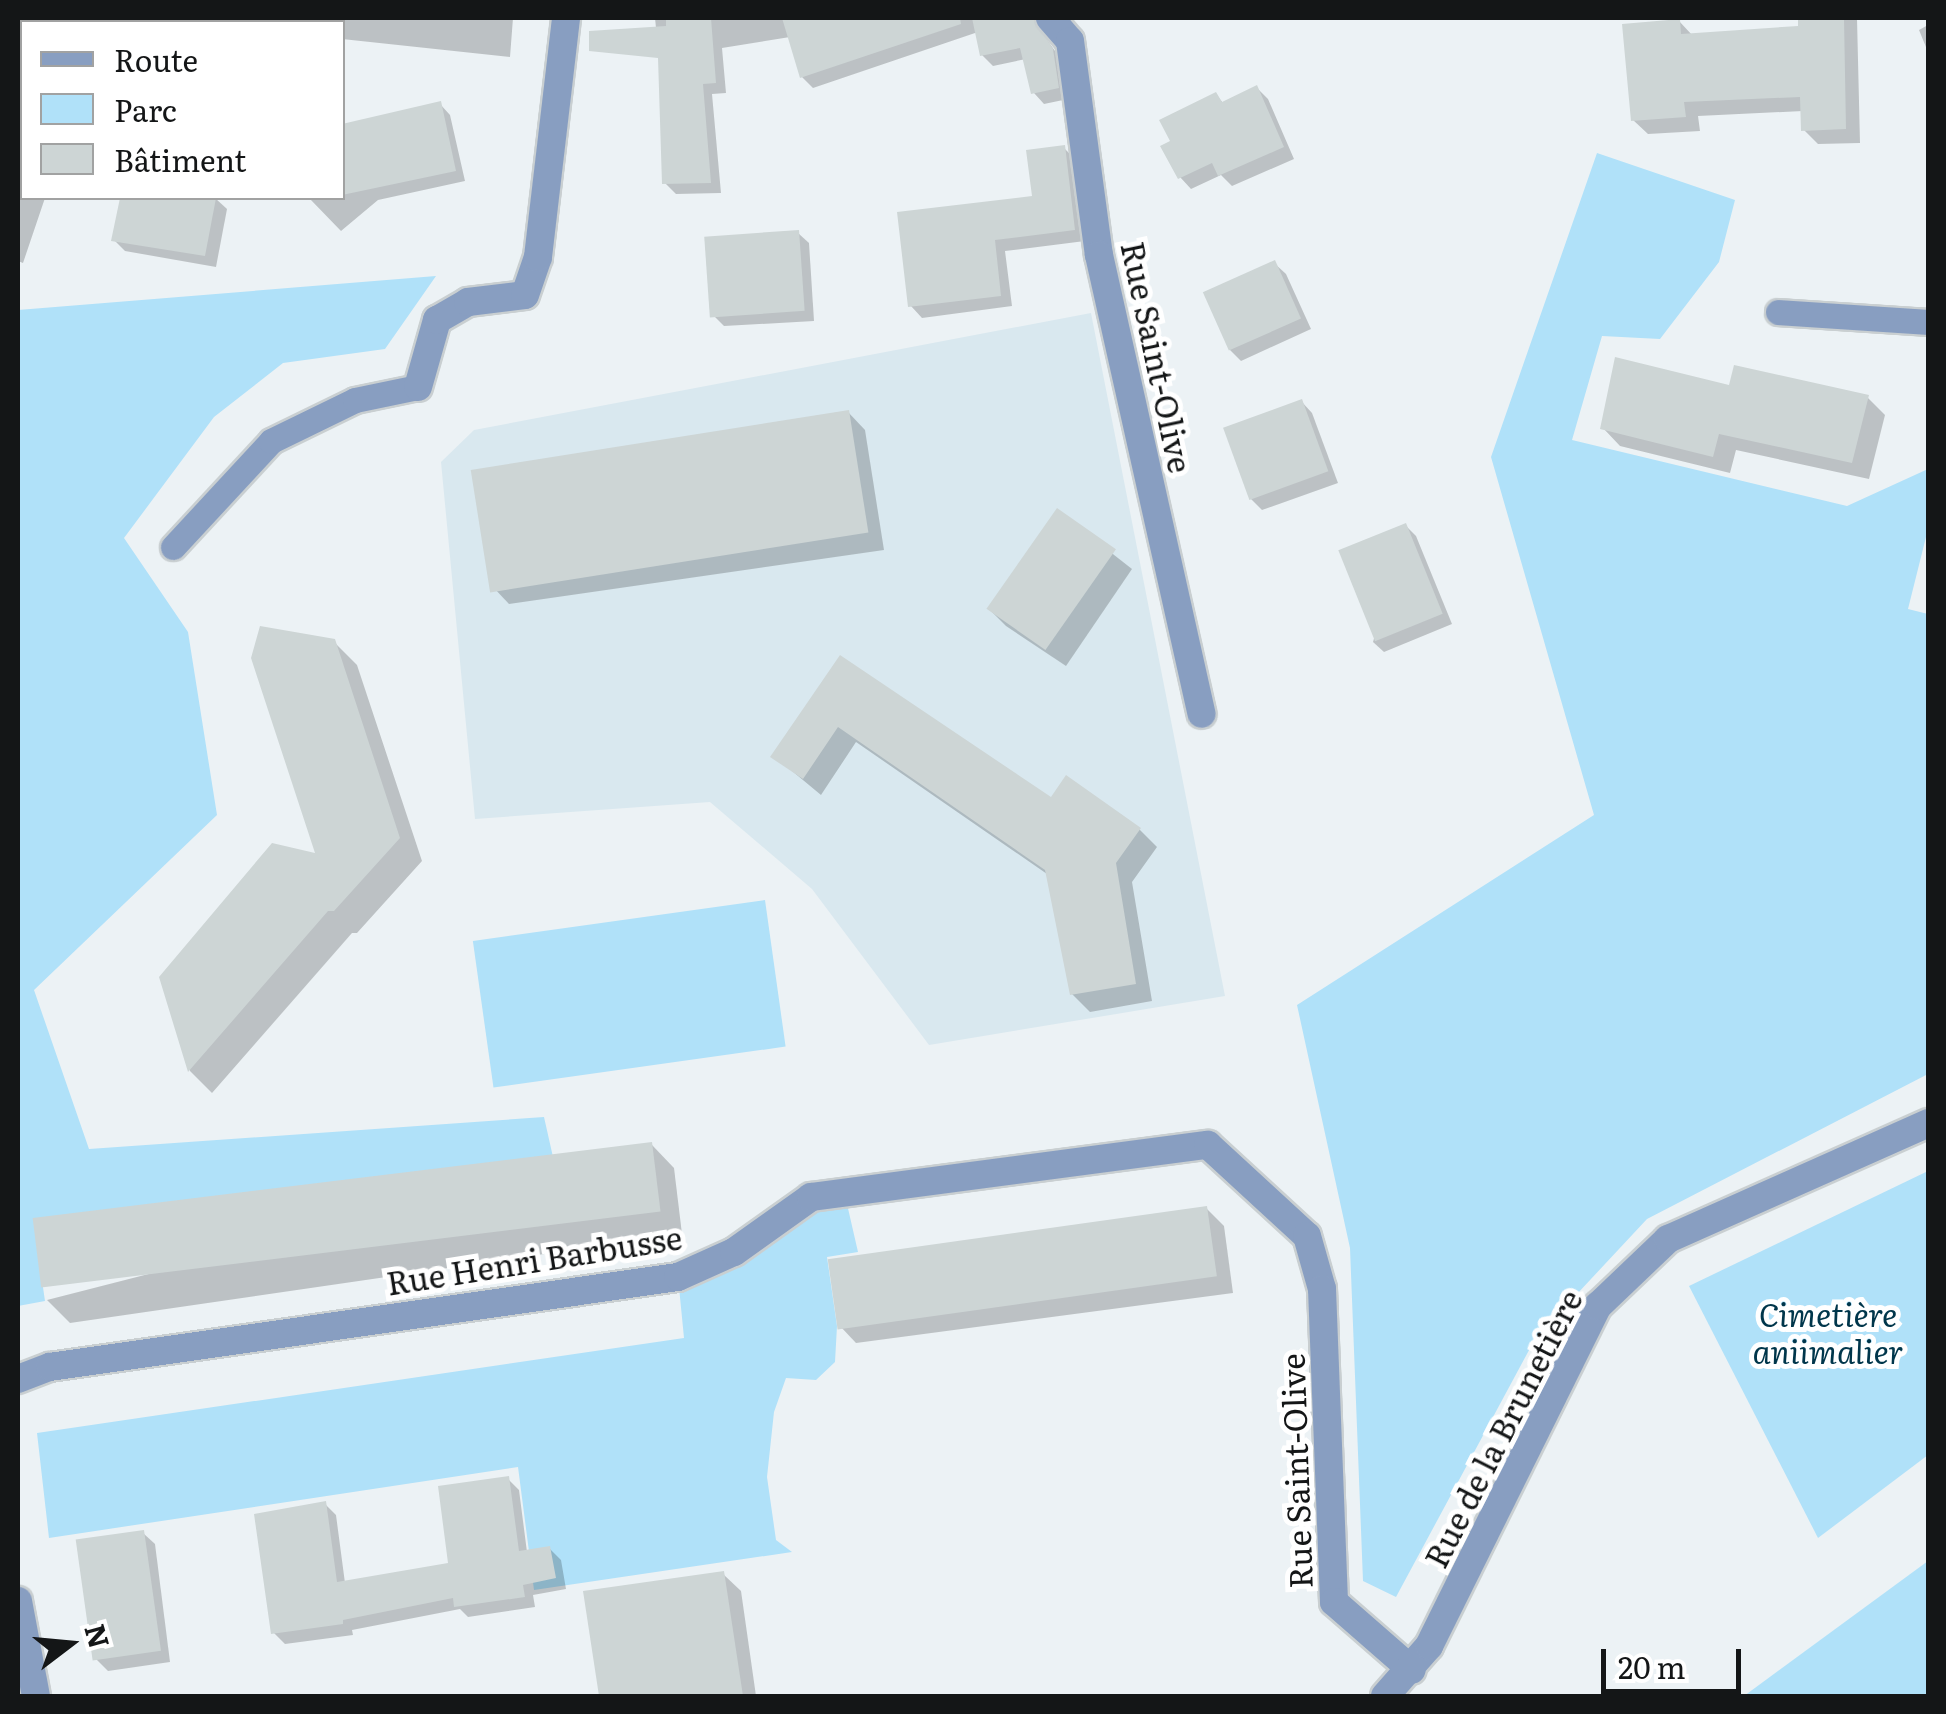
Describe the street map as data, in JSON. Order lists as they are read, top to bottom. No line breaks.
{"streets":{"street":["Rue Saint-Olive","Rue Henri Barbusse","Rue de la Brunetière"]},"crossings":[["Rue Saint-Olive","Rue Henri Barbusse"],["Rue Saint-Olive","Rue de la Brunetière"]],"parks":["Cimetière aniimalier"],"legend":["Route","Parc","Bâtiment"],"scale_bar":"20 m","north":"right"}
